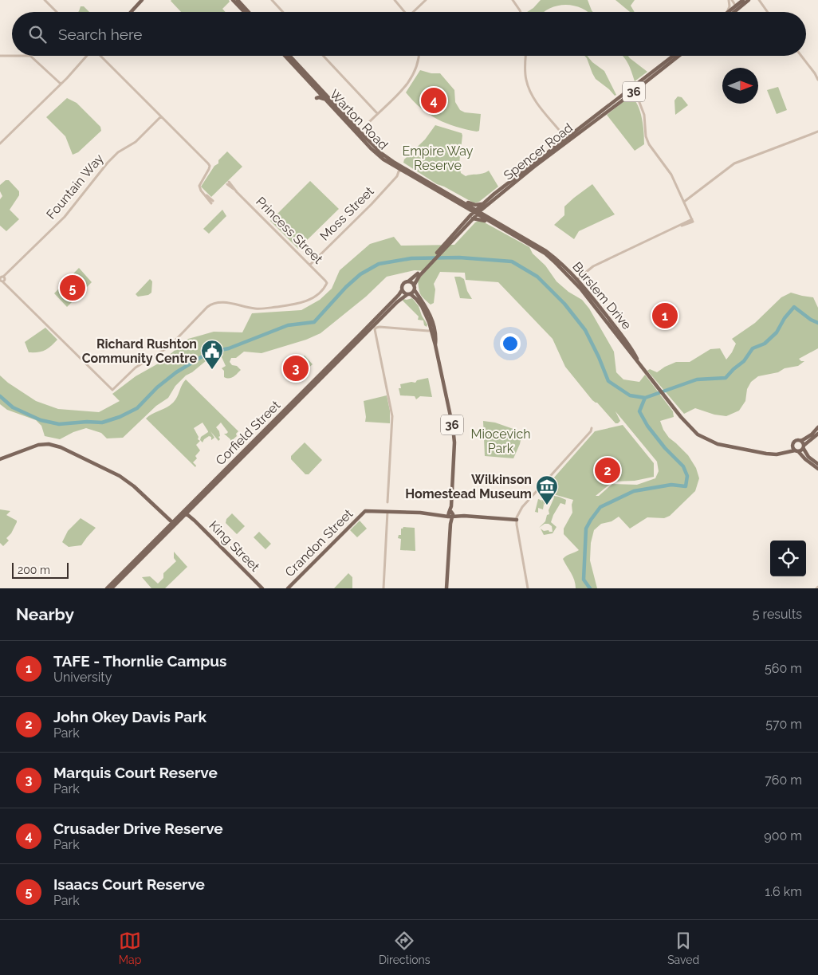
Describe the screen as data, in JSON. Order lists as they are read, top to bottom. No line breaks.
{"streets":{"main road":["36","Warton Road","Spencer Road","Burslem Drive","Corfield Street","Crandon Street","King Street"],"street":["Fountain Way","Moss Street","Princess Street"]},"crossings":[["36","Spencer Road"],["36","Corfield Street"],["36","Crandon Street"],["Warton Road","Spencer Road"],["Warton Road","Moss Street"],["Warton Road","Burslem Drive"],["Spencer Road","Burslem Drive"],["Spencer Road","Corfield Street"],["Fountain Way","Princess Street"],["Moss Street","Princess Street"],["Corfield Street","King Street"]],"parks":["Empire Way Reserve","Miocevich Park"],"places":{"public building":["Richard Rushton Community Centre"],"museum":["Wilkinson Homestead Museum"]},"scale_bar":"200 m","north":"right","page":{"search":"Search here","pins":["4","5","1","3","2"],"scale":"200 m","heading":["Nearby","5 results"],"list":[{"mark":"1","name":"TAFE - Thornlie Campus","note":"University","value":"560 m"},{"mark":"2","name":"John Okey Davis Park","note":"Park","value":"570 m"},{"mark":"3","name":"Marquis Court Reserve","note":"Park","value":"760 m"},{"mark":"4","name":"Crusader Drive Reserve","note":"Park","value":"900 m"},{"mark":"5","name":"Isaacs Court Reserve","note":"Park","value":"1.6 km"}],"nav":["Map","Directions","Saved"]}}
